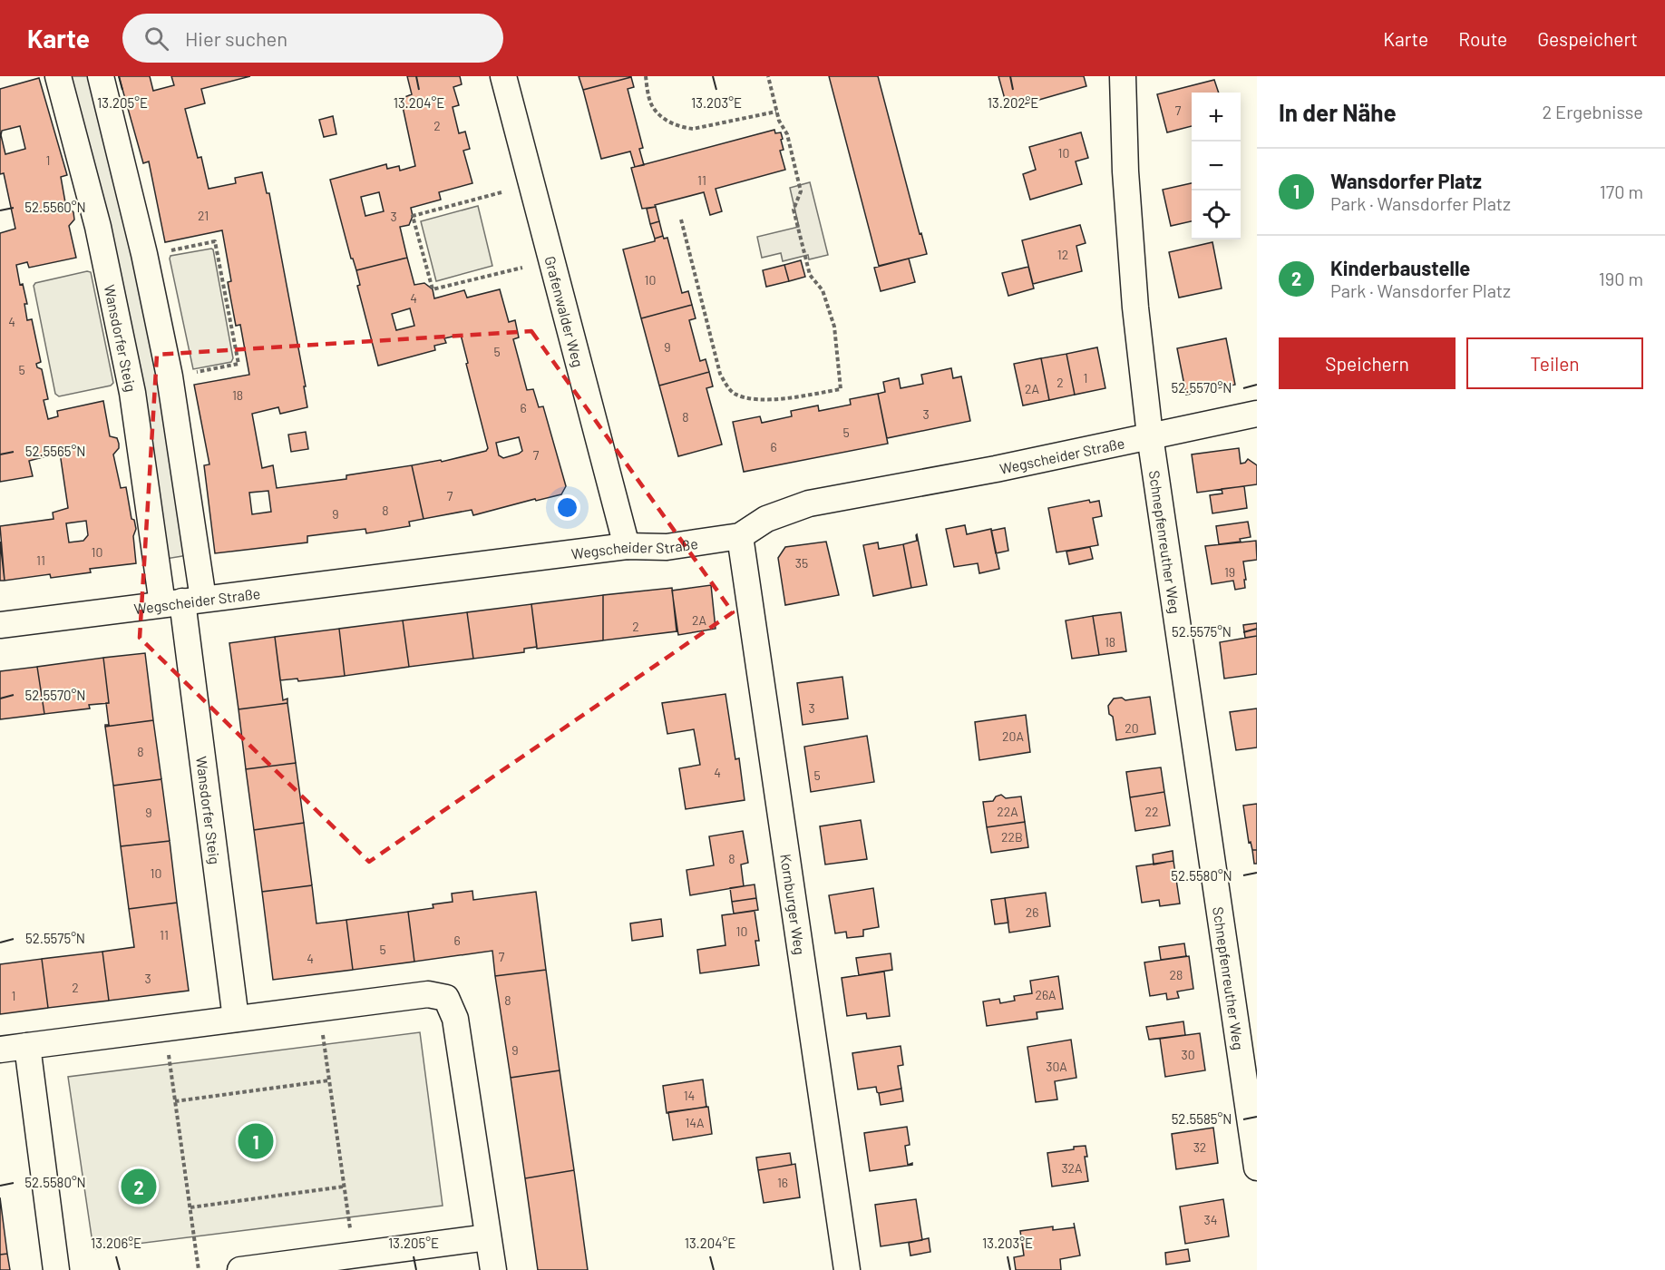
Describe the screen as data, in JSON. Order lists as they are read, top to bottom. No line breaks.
{"streets":{"street":["Grafenwalder Weg","Wansdorfer Steig","Wegscheider Straße","Schnepfenreuther Weg","Kornburger Weg"]},"crossings":[["Grafenwalder Weg","Wegscheider Straße"],["Wansdorfer Steig","Wegscheider Straße"],["Wegscheider Straße","Schnepfenreuther Weg"],["Wegscheider Straße","Kornburger Weg"]],"house_numbers":["7","2","10","1","11","21","3","12","10","4","4","9","5","5","1","2","2A","18","6","3","8","5","6","7","7","8","9","10","11","35","19","2A","2","18","3","20","20A","8","4","5","22A","22","9","22B","8","10","26","10","11","6","5","7","4","28","3","2","26A","1","8","9","30","30A","14","14A","32","32A","16","34"],"page":{"header":"Karte","search":"Hier suchen","nav":["Karte","Route","Gespeichert"],"heading":["In der Nähe","2 Ergebnisse"],"map_buttons":["+","−"],"list":[{"mark":"1","name":"Wansdorfer Platz","note":"Park · Wansdorfer Platz","value":"170 m"},{"mark":"2","name":"Kinderbaustelle","note":"Park · Wansdorfer Platz","value":"190 m"}],"buttons":["Speichern","Teilen"],"pins":["1","2"]},"coordinates":["13.205°E","13.203°E","13.204°E","13.202°E","52.5560°N","52.5570°N","52.5565°N","52.5575°N","52.5580°N","52.5585°N","13.206°E"]}
